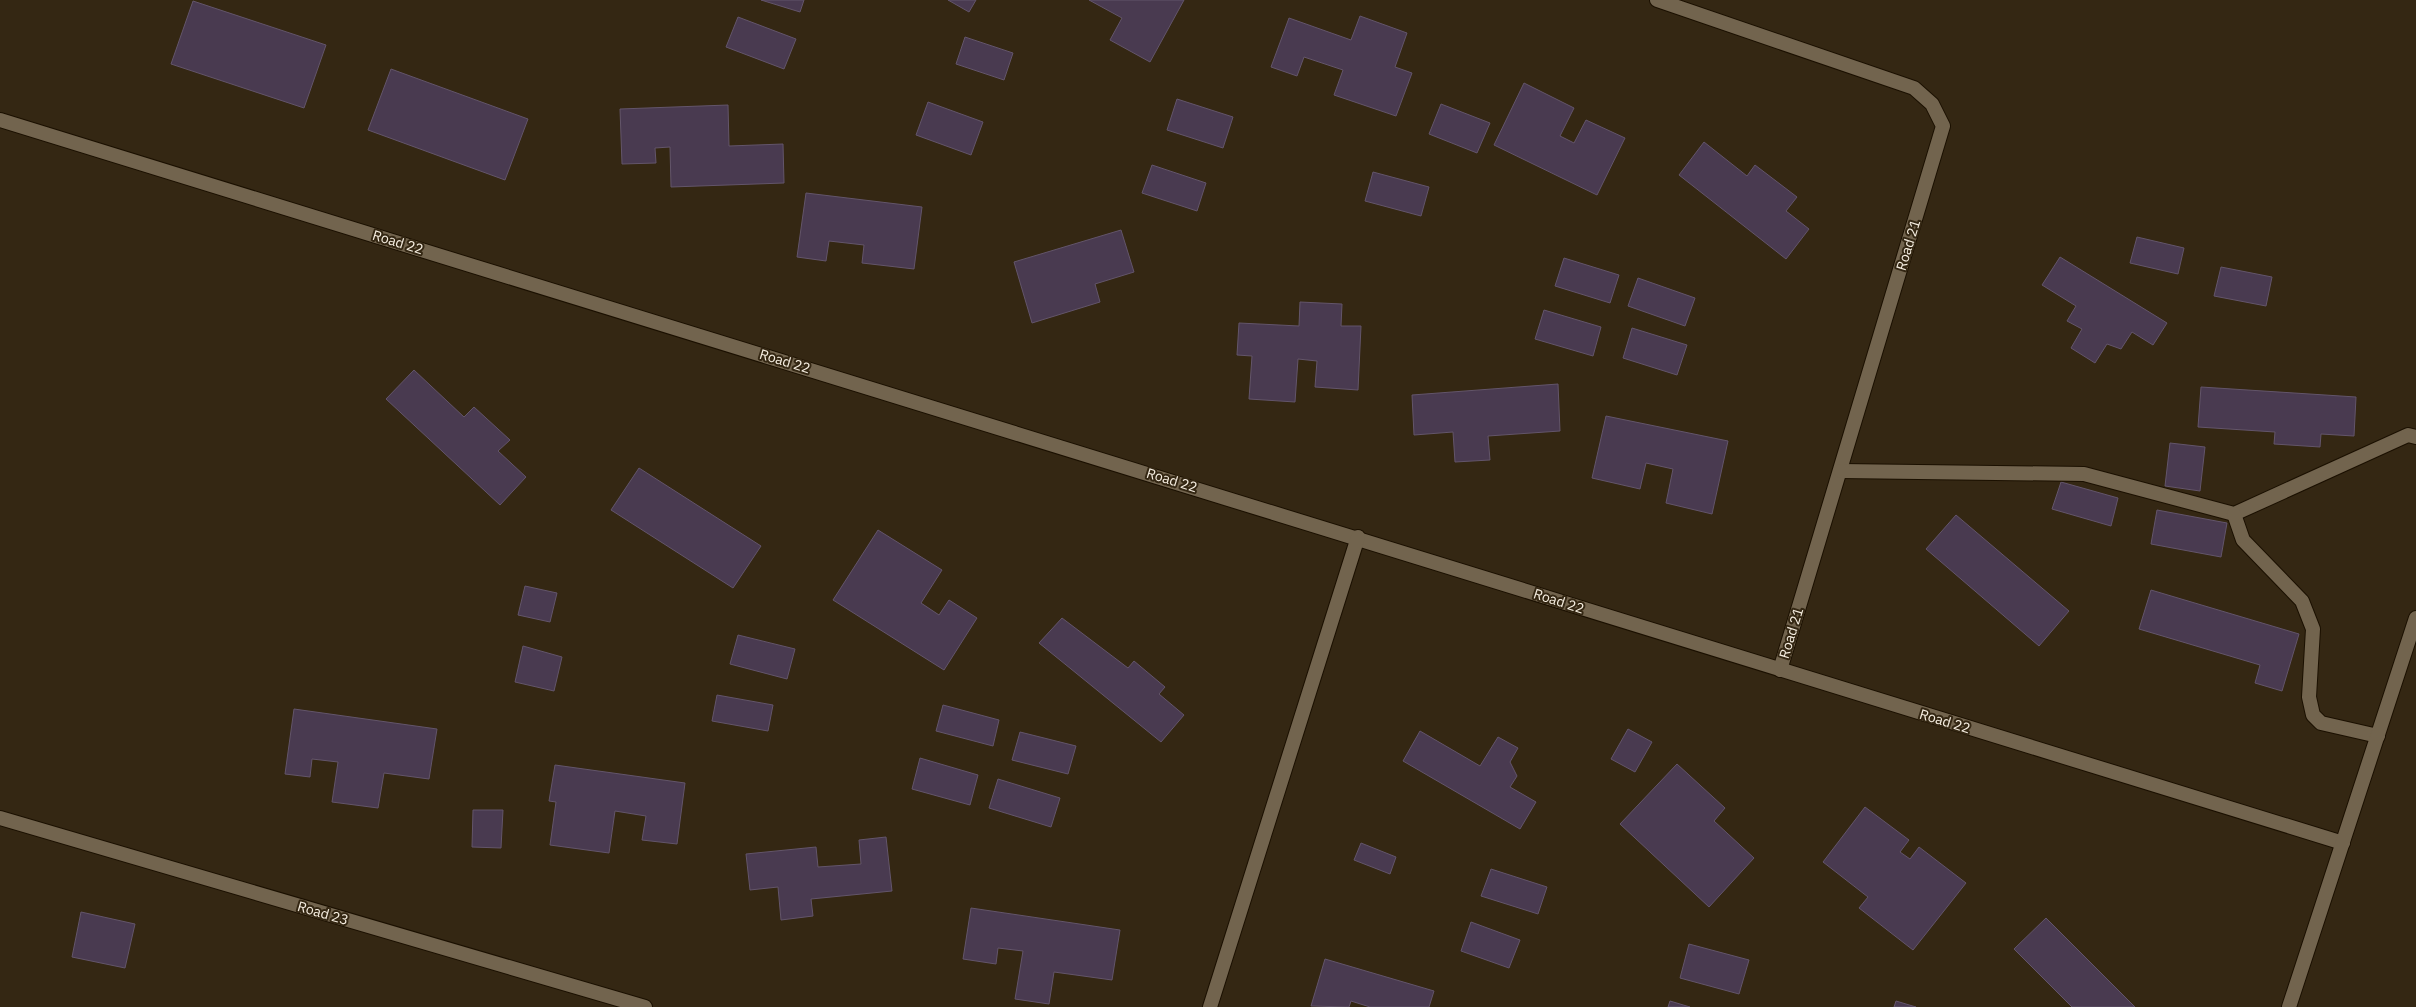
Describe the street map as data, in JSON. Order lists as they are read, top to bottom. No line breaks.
{"streets":{"street":["Road 22","Road 21","Road 23"]},"crossings":[["Road 22","Road 21"]]}
